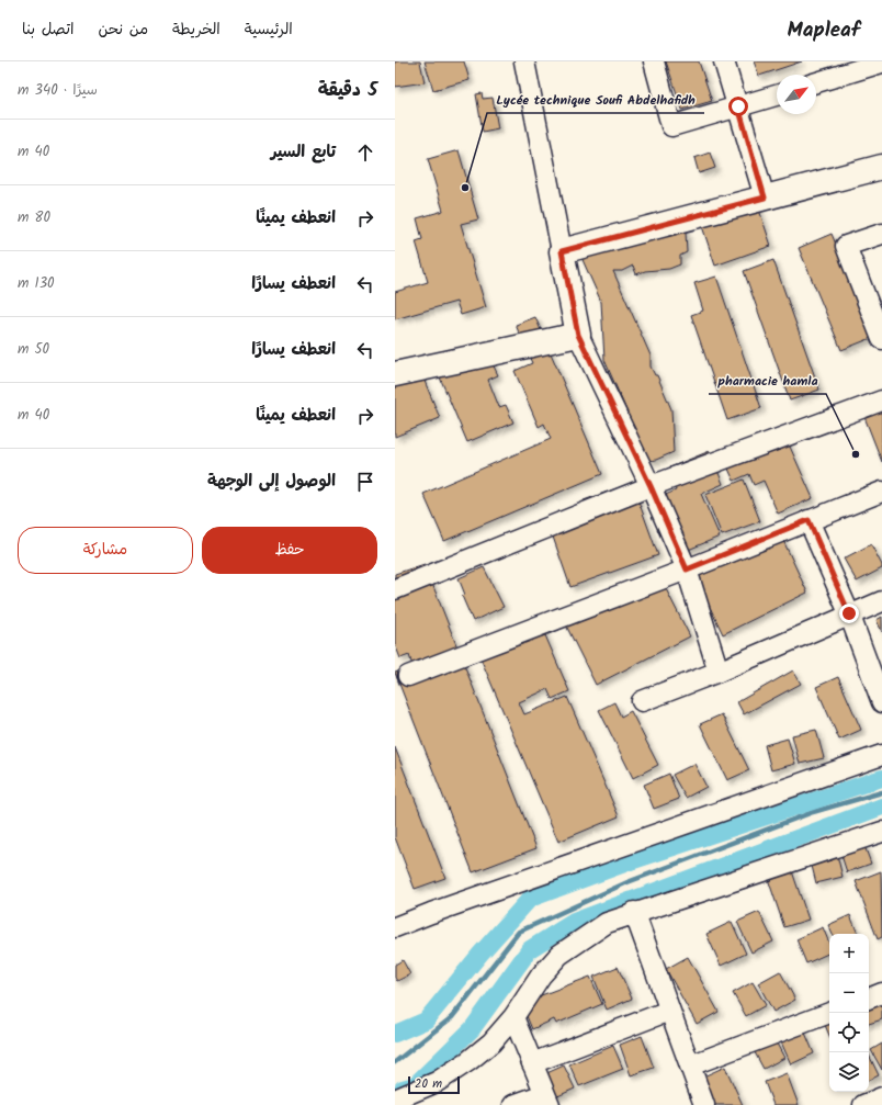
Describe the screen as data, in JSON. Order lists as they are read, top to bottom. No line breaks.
{"places":["Lycée technique Soufi Abdelhafidh","pharmacie hamla"],"scale_bar":"20 m","north":"top right","page":{"header":"Mapleaf","nav":["الرئيسية","الخريطة","من نحن","اتصل بنا"],"heading":["5 دقيقة","سيرًا · 340 m"],"list":[["تابع السير","40 m"],["انعطف يمينًا","80 m"],["انعطف يسارًا","130 m"],["انعطف يسارًا","50 m"],["انعطف يمينًا","40 m"],"الوصول إلى الوجهة"],"buttons":["حفظ","مشاركة"],"map_buttons":["+","−"],"scale":"20 m"}}
